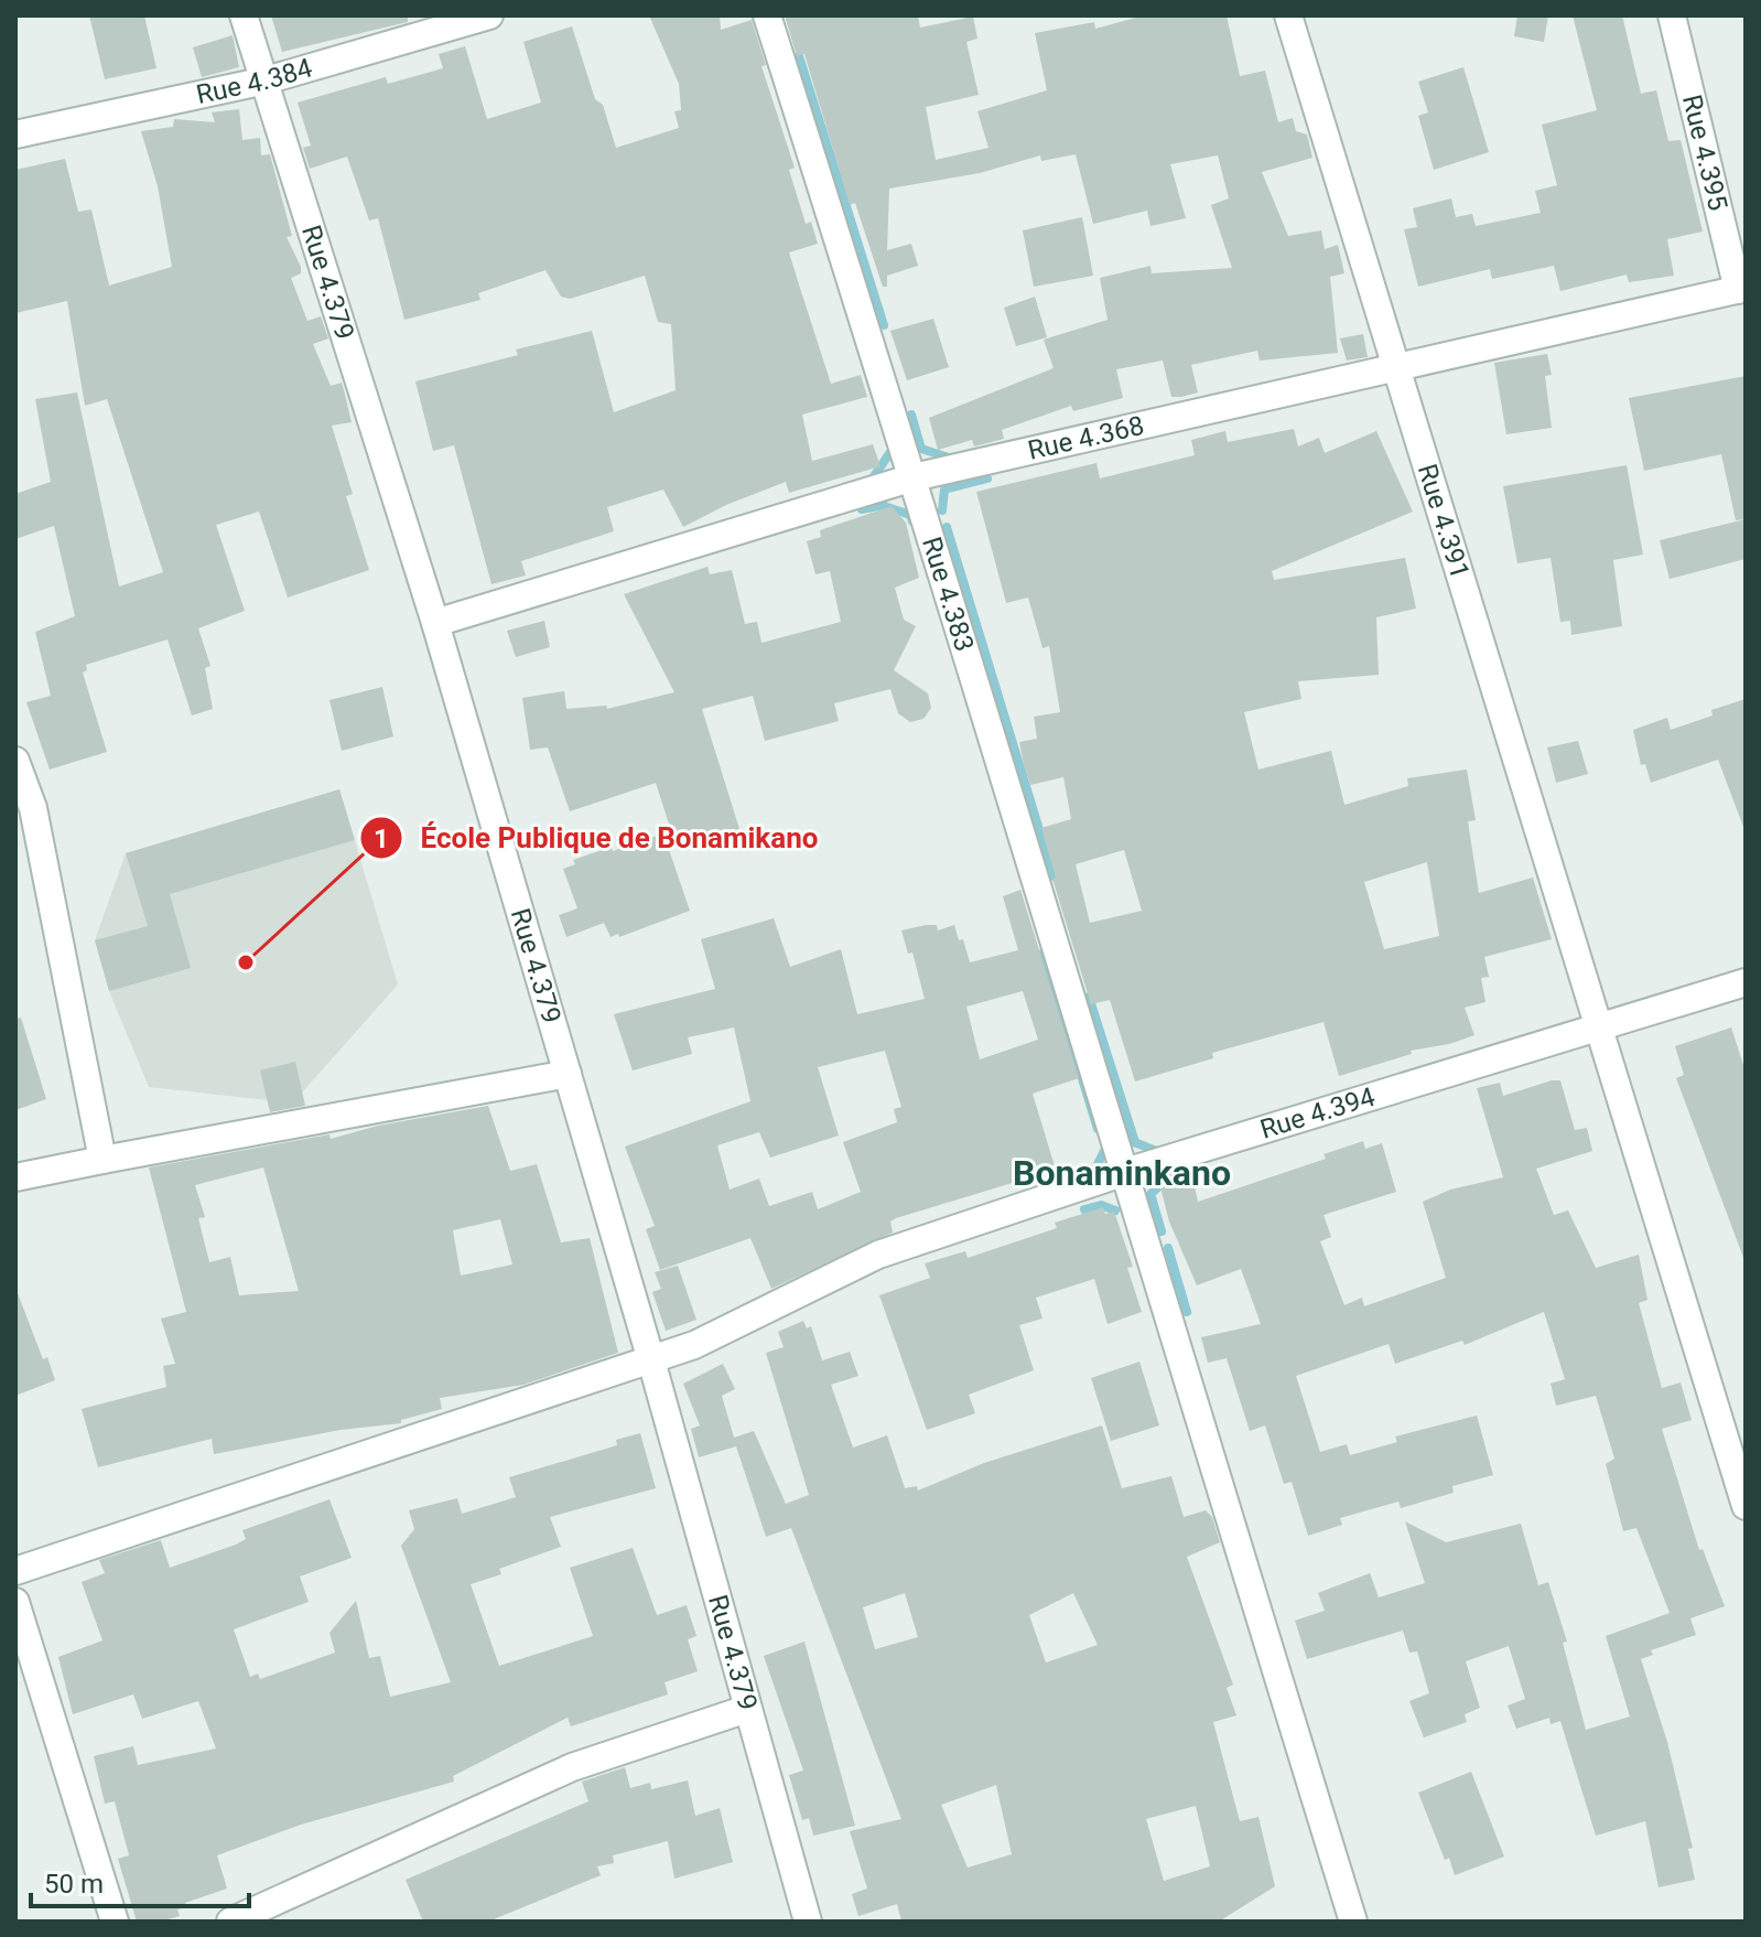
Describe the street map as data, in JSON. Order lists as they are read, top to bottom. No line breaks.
{"streets":{"street":["Rue 4.384","Rue 4.395","Rue 4.379","Rue 4.368","Rue 4.391","Rue 4.383","Rue 4.394"]},"crossings":[["Rue 4.384","Rue 4.379"],["Rue 4.395","Rue 4.368"],["Rue 4.379","Rue 4.368"],["Rue 4.379","Rue 4.394"],["Rue 4.368","Rue 4.391"],["Rue 4.368","Rue 4.383"],["Rue 4.391","Rue 4.394"],["Rue 4.383","Rue 4.394"]],"districts":["Bonaminkano"],"places":["École Publique de Bonamikano"],"scale_bar":"50 m"}
